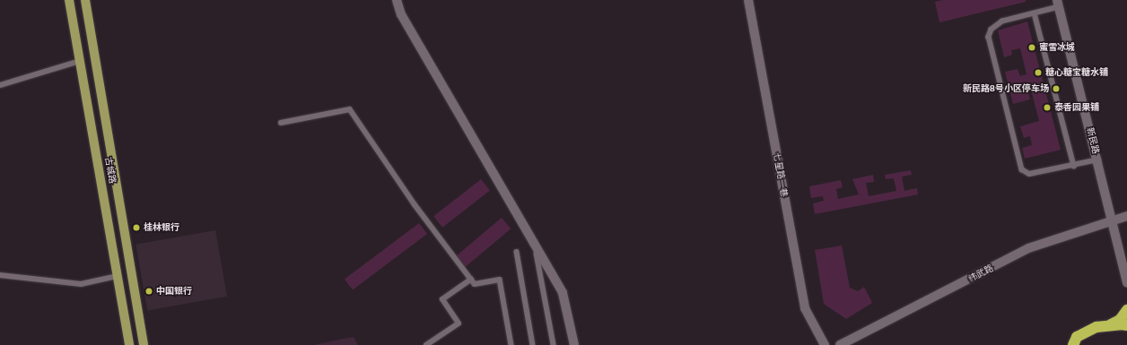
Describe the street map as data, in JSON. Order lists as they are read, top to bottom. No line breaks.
{"streets":{"main road":["古城路"],"street":["新民路","七星路一巷","纬武路"]},"crossings":[["新民路","纬武路"]],"places":["蜜雪冰城","糖心糖宝糖水铺","新民路8号小区停车场","泰香园果铺","桂林银行","中国银行"]}
